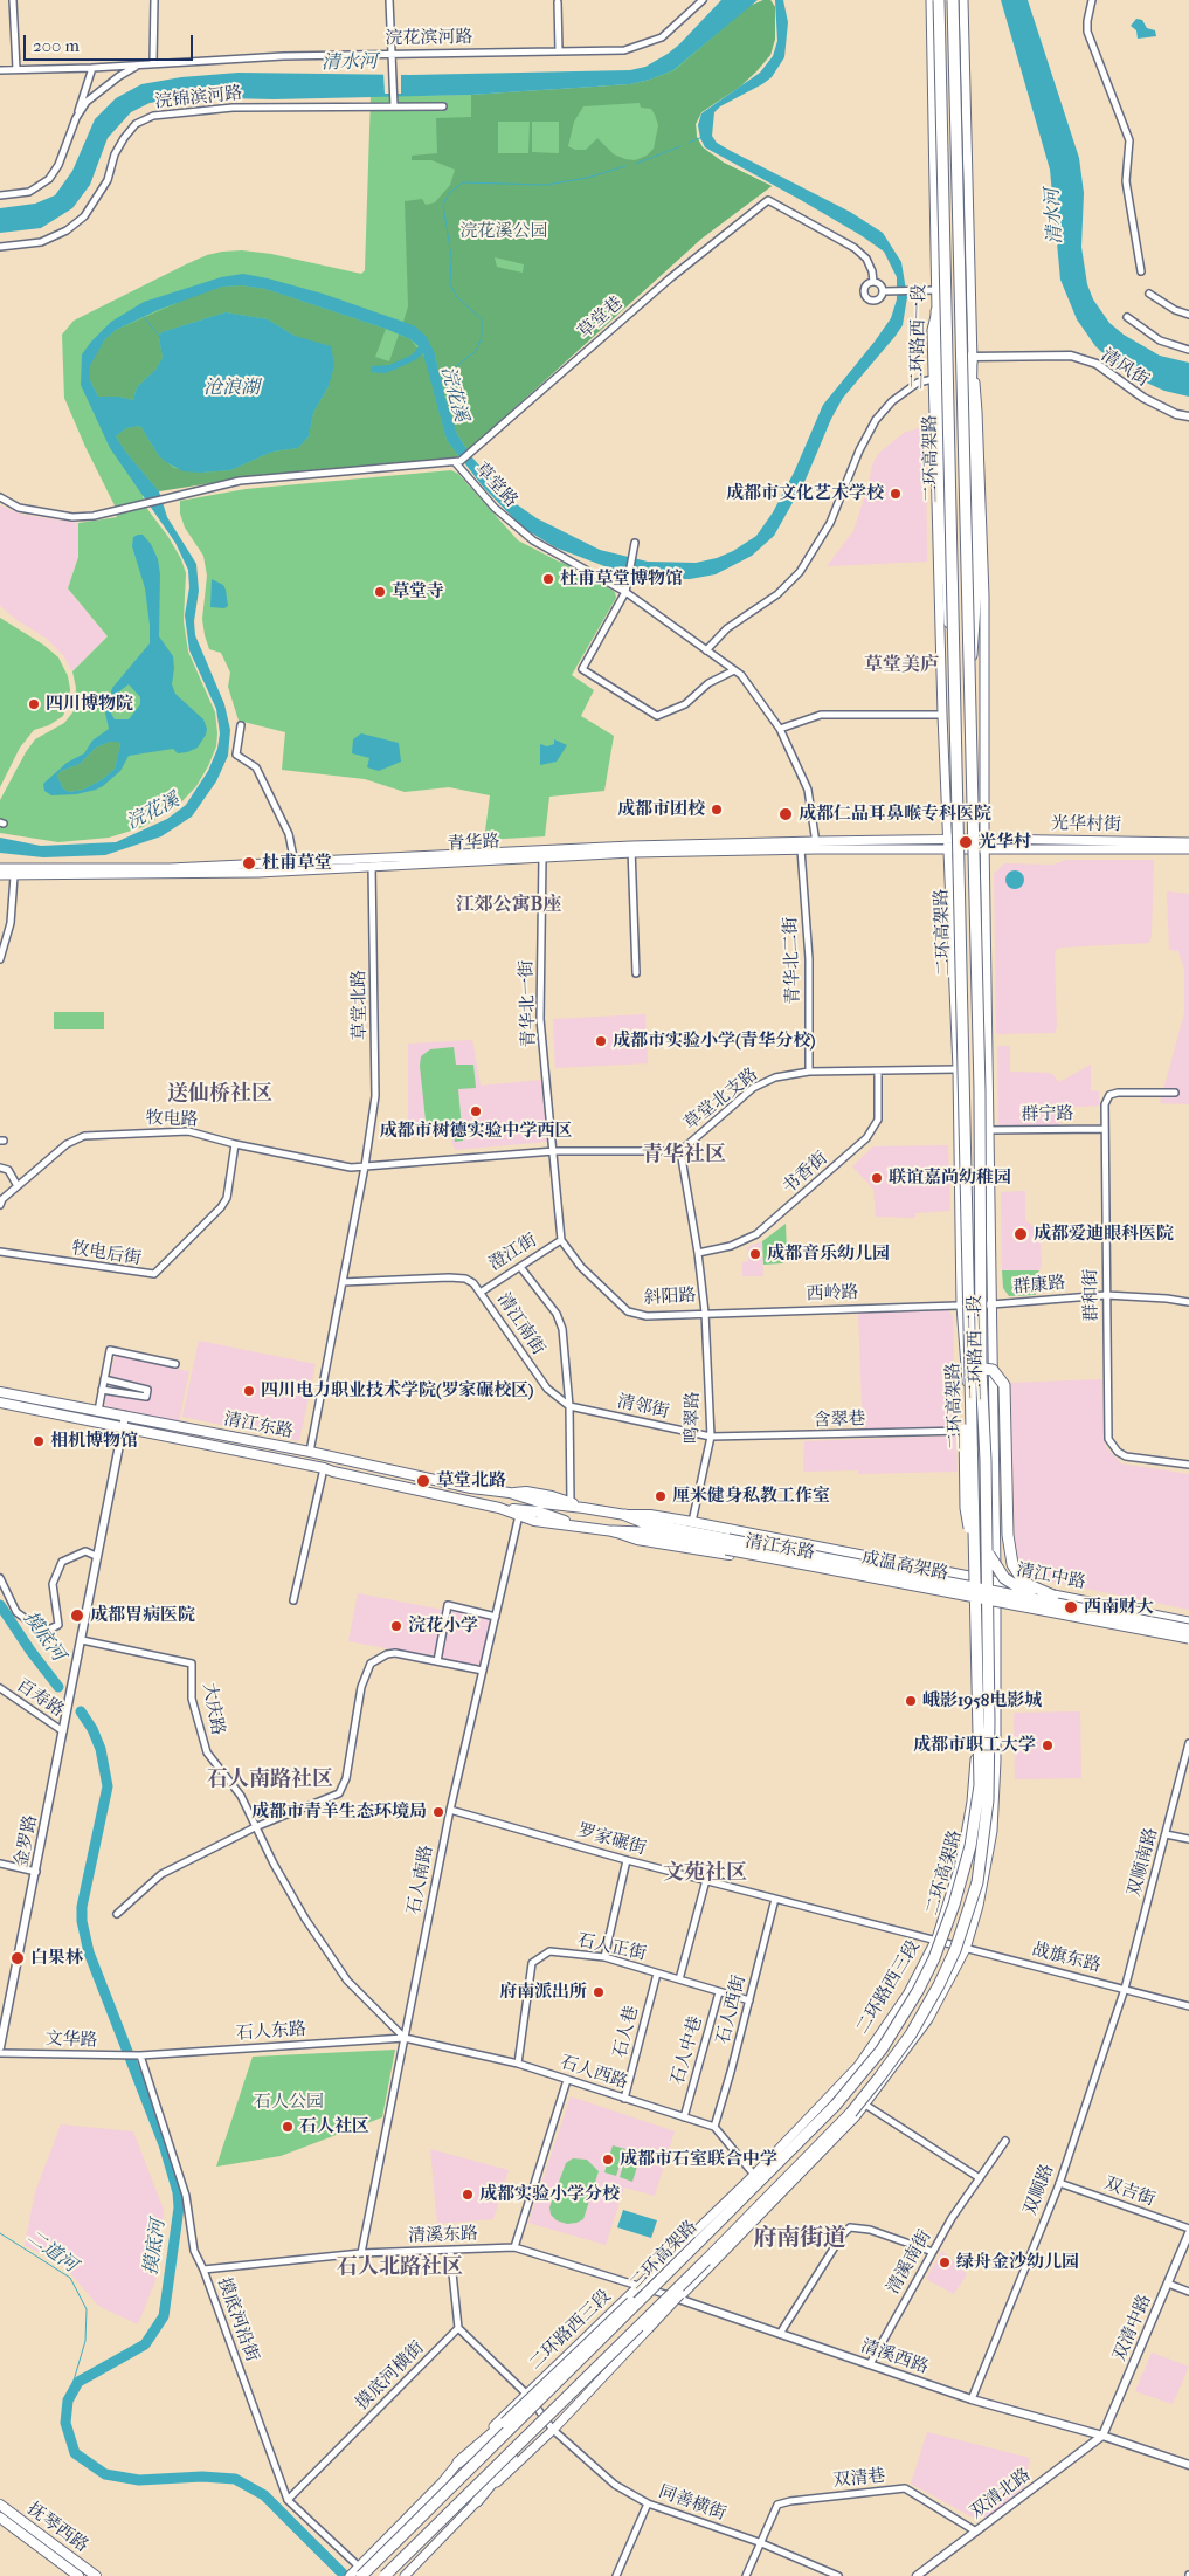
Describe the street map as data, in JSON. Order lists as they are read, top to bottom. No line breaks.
{"streets":{"highway":["二环高架路","成温高架路"],"main road":["二环路西一段","光华村街","青华路","二环路西二段","清江东路","清江中路","二环路西三段","抚琴西路"],"street":["浣花滨河路","浣锦滨河路","草堂巷","清风街","草堂路","青华北二街","青华北一街","草堂北路","草堂北支路","群宁路","牧电路","书香街","澄江街","牧电后街","群康路","西岭路","群和街","斜阳路","清江南街","清邻街","鸣翠路","含翠巷","百寿路","大庆路","罗家碾街","金罗路","双顺南路","石人南路","石人正街","战旗东路","石人西街","石人东路","石人巷","文华路","石人中巷","石人西路","双顺路","双吉街","清溪东路","清溪南街","摸底河沿街","双清中路","清溪西路","摸底河横街","双清巷","双清北路","同善横街"]},"crossings":[["草堂巷","草堂路"],["二环路西一段","光华村街"],["二环路西一段","青华路"],["二环路西一段","二环路西二段"],["二环高架路","二环路西二段"],["二环高架路","清江东路"],["二环高架路","清江中路"],["二环高架路","二环路西三段"],["二环高架路","摸底河沿街"],["草堂路","青华路"],["光华村街","青华路"],["光华村街","二环路西二段"],["青华路","青华北二街"],["青华路","青华北一街"],["青华路","草堂北路"],["青华路","二环路西二段"],["青华北二街","草堂北支路"],["青华北一街","草堂北支路"],["草堂北路","草堂北支路"],["草堂北路","牧电路"],["草堂北路","清江南街"],["草堂北路","清江东路"],["草堂北支路","牧电路"],["草堂北支路","书香街"],["草堂北支路","斜阳路"],["草堂北支路","二环路西二段"],["群宁路","群和街"],["群宁路","二环路西二段"],["牧电路","牧电后街"],["书香街","斜阳路"],["澄江街","斜阳路"],["澄江街","清江南街"],["群康路","西岭路"],["群康路","群和街"],["群康路","二环路西二段"],["西岭路","斜阳路"],["西岭路","二环路西二段"],["西岭路","鸣翠路"],["斜阳路","鸣翠路"],["清江南街","清邻街"],["二环路西二段","含翠巷"],["二环路西二段","清江东路"],["二环路西二段","清江中路"],["二环路西二段","罗家碾街"],["二环路西二段","战旗东路"],["二环路西二段","二环路西三段"],["清邻街","鸣翠路"],["清邻街","含翠巷"],["鸣翠路","含翠巷"],["鸣翠路","清江东路"],["清江东路","成温高架路"],["清江东路","清江中路"],["清江东路","石人南路"],["成温高架路","清江中路"],["百寿路","金罗路"],["大庆路","金罗路"],["大庆路","石人南路"],["大庆路","石人东路"],["大庆路","石人西路"],["罗家碾街","石人南路"],["罗家碾街","战旗东路"],["罗家碾街","二环路西三段"],["罗家碾街","石人西街"],["双顺南路","战旗东路"],["双顺南路","双顺路"],["石人南路","石人东路"],["石人南路","石人西路"],["石人南路","清溪东路"],["石人正街","石人西街"],["石人正街","石人巷"],["石人正街","石人中巷"],["石人正街","石人西路"],["战旗东路","二环路西三段"],["战旗东路","双顺路"],["二环路西三段","清溪东路"],["二环路西三段","摸底河沿街"],["二环路西三段","同善横街"],["石人西街","石人西路"],["石人东路","文华路"],["石人东路","石人西路"],["石人东路","摸底河沿街"],["石人巷","石人西路"],["文华路","摸底河沿街"],["石人中巷","石人西路"],["双顺路","双吉街"],["双顺路","清溪西路"],["双吉街","双清中路"],["清溪东路","摸底河沿街"],["清溪东路","清溪西路"],["清溪南街","清溪西路"],["摸底河沿街","摸底河横街"],["双清中路","清溪西路"],["双清中路","双清北路"],["清溪西路","双清北路"],["摸底河横街","同善横街"],["双清巷","双清北路"],["双清巷","同善横街"]],"districts":["草堂美庐","江郊公寓B座","送仙桥社区","青华社区","石人南路社区","文苑社区","府南街道","石人北路社区"],"water":["清水河","沧浪湖","浣花溪","摸底河","二道河"],"parks":["浣花溪公园","石人公园"],"places":["成都市文化艺术学校","杜甫草堂博物馆","草堂寺","四川博物院","成都市团校","成都仁品耳鼻喉专科医院","光华村","杜甫草堂","成都市实验小学(青华分校)","成都市树德实验中学西区","联谊嘉尚幼稚园","成都爱迪眼科医院","成都音乐幼儿园","四川电力职业技术学院(罗家碾校区)","相机博物馆","草堂北路","厘米健身私教工作室","西南财大","成都胃病医院","浣花小学","峨影1958电影城","成都市职工大学","成都市青羊生态环境局","白果林","府南派出所","石人社区","成都市石室联合中学","成都实验小学分校","绿舟金沙幼儿园"],"scale_bar":"200 m"}
